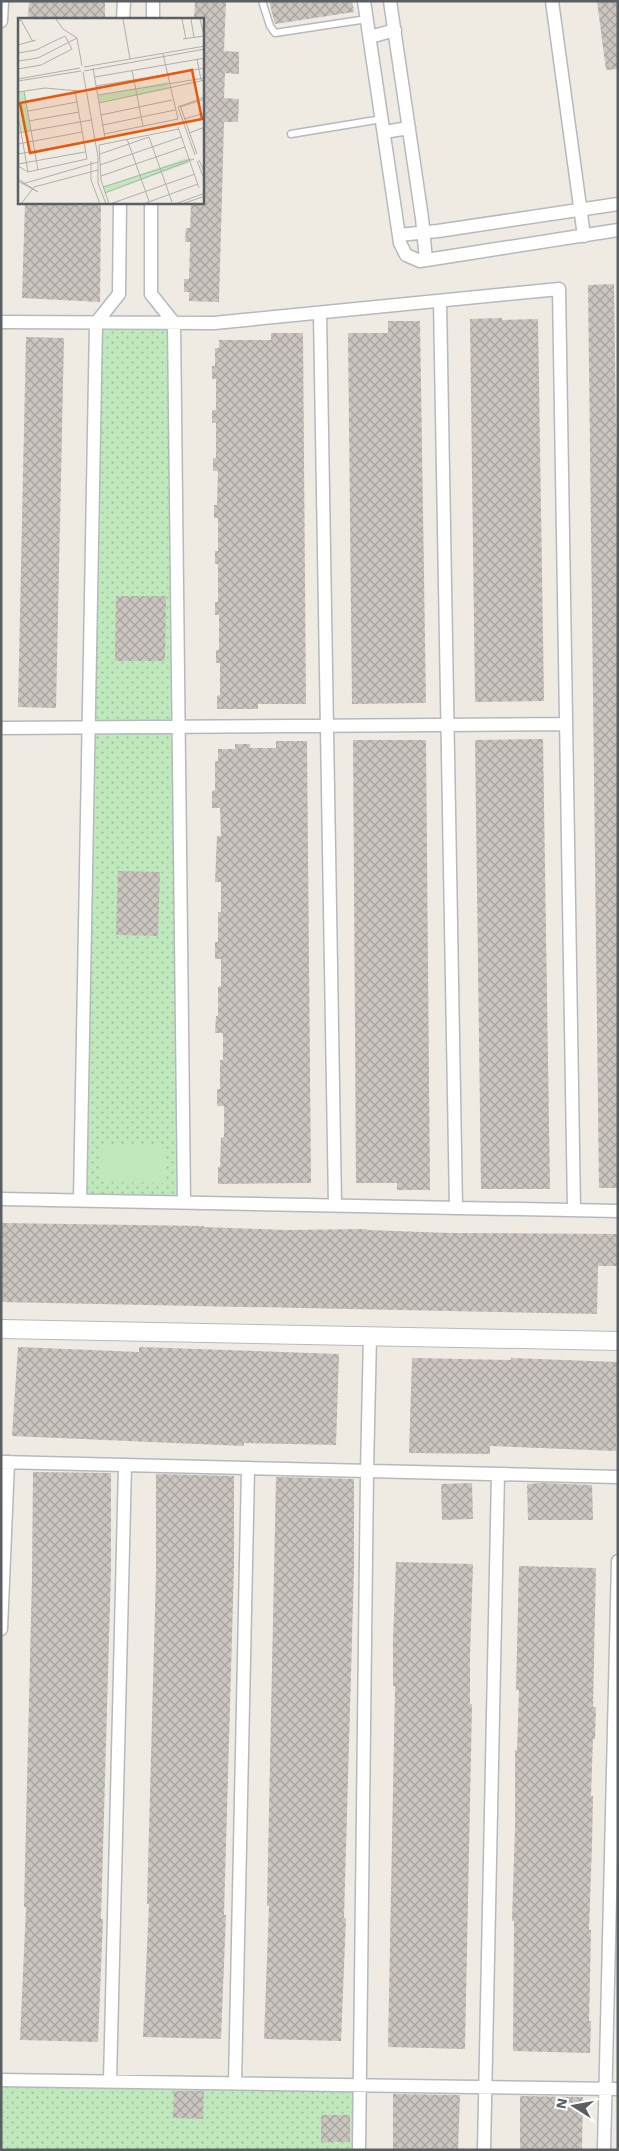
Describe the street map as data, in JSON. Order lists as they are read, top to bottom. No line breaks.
{"north":"left"}
